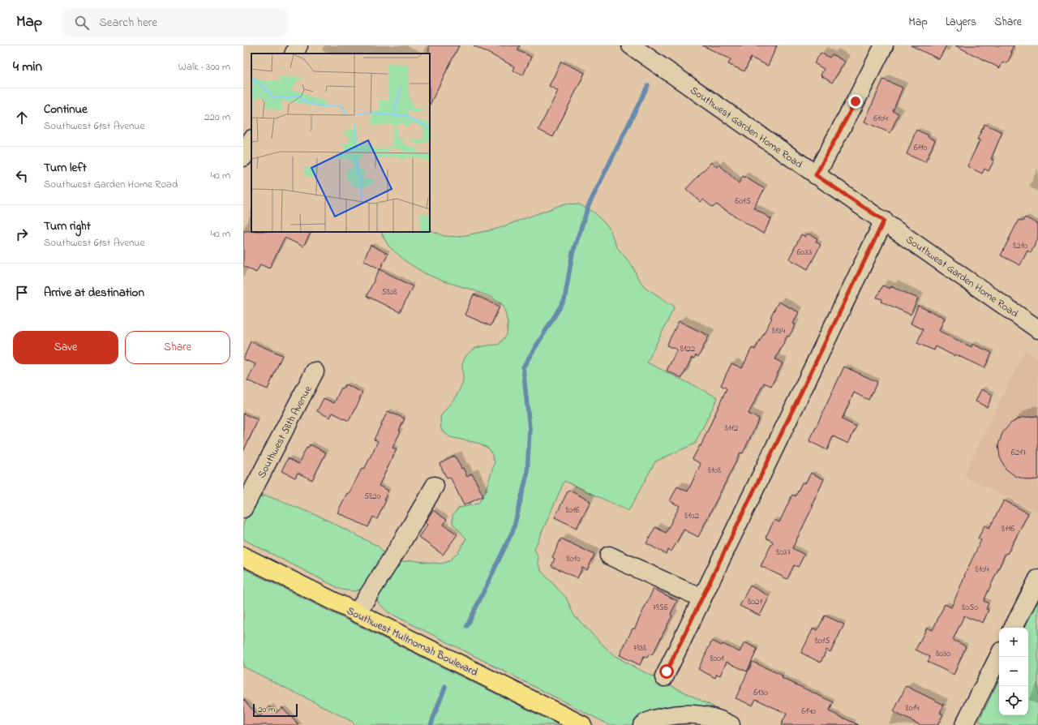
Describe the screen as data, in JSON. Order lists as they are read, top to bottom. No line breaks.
{"streets":{"main road":["Southwest Multnomah Boulevard"],"street":["Southwest Garden Home Road","Southwest 58th Avenue"]},"house_numbers":["6104","6110","6015","8210","6033","5808","8134","8122","8112","6217","8108","5820","8016","8102","8116","8037","8010","8104","8021","7956","8050","8015","7938","8030","8001","6130","8014","6140"],"scale_bar":"20 m","page":{"header":"Map","search":"Search here","nav":["Map","Layers","Share"],"heading":["4 min","Walk · 300 m"],"list":[["Continue","Southwest 61st Avenue","220 m"],["Turn left","Southwest Garden Home Road","40 m"],["Turn right","Southwest 61st Avenue","40 m"],"Arrive at destination"],"buttons":["Save","Share"],"map_buttons":["+","−"],"scale":"20 m"}}
